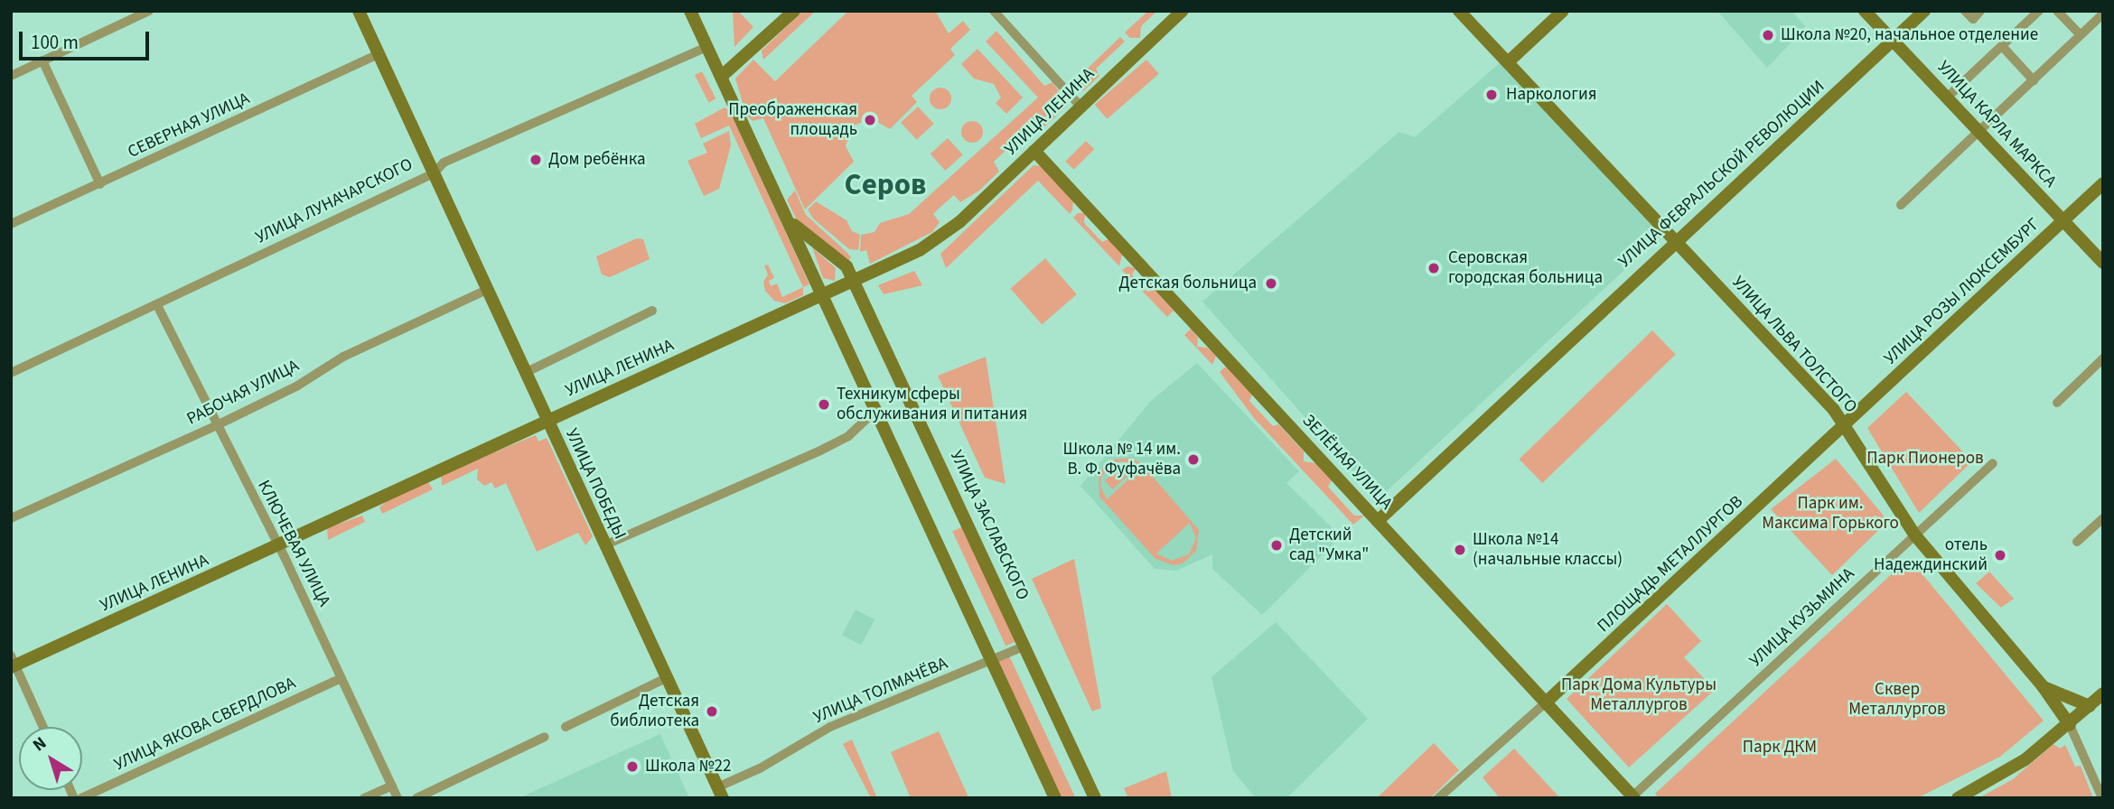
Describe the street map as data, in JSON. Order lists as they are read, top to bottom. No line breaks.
{"streets":{"street":["УЛИЦА ЛЕНИНА","УЛИЦА КАРЛА МАРКСА","СЕВЕРНАЯ УЛИЦА","УЛИЦА ФЕВРАЛЬСКОЙ РЕВОЛЮЦИИ","УЛИЦА ЛУНАЧАРСКОГО","УЛИЦА РОЗЫ ЛЮКСЕМБУРГ","УЛИЦА ЛЬВА ТОЛСТОГО","РАБОЧАЯ УЛИЦА","ЗЕЛЁНАЯ УЛИЦА","УЛИЦА ПОБЕДЫ","УЛИЦА ЗАСЛАВСКОГО","КЛЮЧЕВАЯ УЛИЦА","ПЛОЩАДЬ МЕТАЛЛУРГОВ","УЛИЦА КУЗЬМИНА","УЛИЦА ТОЛМАЧЁВА","УЛИЦА ЯКОВА СВЕРДЛОВА"]},"crossings":[["УЛИЦА ЛЕНИНА","ЗЕЛЁНАЯ УЛИЦА"],["УЛИЦА ЛЕНИНА","УЛИЦА ПОБЕДЫ"],["УЛИЦА ЛЕНИНА","УЛИЦА ЗАСЛАВСКОГО"],["УЛИЦА ЛЕНИНА","КЛЮЧЕВАЯ УЛИЦА"],["УЛИЦА КАРЛА МАРКСА","УЛИЦА ФЕВРАЛЬСКОЙ РЕВОЛЮЦИИ"],["УЛИЦА КАРЛА МАРКСА","УЛИЦА РОЗЫ ЛЮКСЕМБУРГ"],["СЕВЕРНАЯ УЛИЦА","УЛИЦА ПОБЕДЫ"],["УЛИЦА ФЕВРАЛЬСКОЙ РЕВОЛЮЦИИ","УЛИЦА ЛЬВА ТОЛСТОГО"],["УЛИЦА ФЕВРАЛЬСКОЙ РЕВОЛЮЦИИ","ЗЕЛЁНАЯ УЛИЦА"],["УЛИЦА ЛУНАЧАРСКОГО","УЛИЦА ПОБЕДЫ"],["УЛИЦА ЛУНАЧАРСКОГО","УЛИЦА ЗАСЛАВСКОГО"],["УЛИЦА ЛУНАЧАРСКОГО","КЛЮЧЕВАЯ УЛИЦА"],["УЛИЦА РОЗЫ ЛЮКСЕМБУРГ","УЛИЦА ЛЬВА ТОЛСТОГО"],["УЛИЦА РОЗЫ ЛЮКСЕМБУРГ","ПЛОЩАДЬ МЕТАЛЛУРГОВ"],["УЛИЦА ЛЬВА ТОЛСТОГО","ПЛОЩАДЬ МЕТАЛЛУРГОВ"],["УЛИЦА ЛЬВА ТОЛСТОГО","УЛИЦА КУЗЬМИНА"],["РАБОЧАЯ УЛИЦА","УЛИЦА ПОБЕДЫ"],["РАБОЧАЯ УЛИЦА","КЛЮЧЕВАЯ УЛИЦА"],["ЗЕЛЁНАЯ УЛИЦА","ПЛОЩАДЬ МЕТАЛЛУРГОВ"],["ЗЕЛЁНАЯ УЛИЦА","УЛИЦА КУЗЬМИНА"],["УЛИЦА ПОБЕДЫ","УЛИЦА ТОЛМАЧЁВА"],["УЛИЦА ЗАСЛАВСКОГО","УЛИЦА ТОЛМАЧЁВА"],["КЛЮЧЕВАЯ УЛИЦА","УЛИЦА ЯКОВА СВЕРДЛОВА"]],"districts":["Серов"],"parks":["Парк Пионеров","Парк им. Максима Горького","Парк Дома Культуры Металлургов","Сквер Металлургов","Парк ДКМ"],"places":["Школа №20, начальное отделение","Наркология","Преображенская площадь","Дом ребёнка","Серовская городская больница","Детская больница","Техникум сферы обслуживания и питания","Школа № 14 им. В. Ф. Фуфачёва","Детский сад \"Умка\"","Школа №14 (начальные классы)","отель Надеждинский","Детская библиотека","Школа №22"],"scale_bar":"100 m","north":"top left"}
